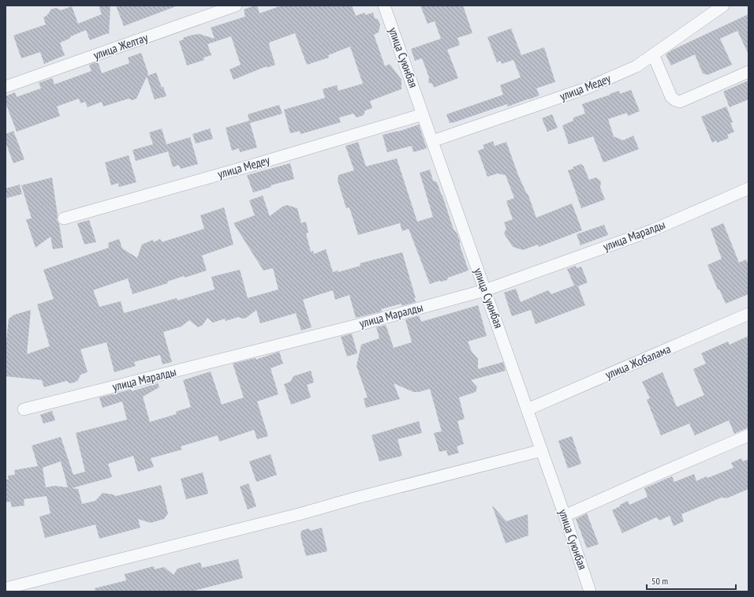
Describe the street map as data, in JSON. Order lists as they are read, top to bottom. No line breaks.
{"streets":{"street":["улица Желтау","улица Суюнбая","улица Медеу","улица Маралды","улица Жобалама"]},"crossings":[["улица Суюнбая","улица Медеу"],["улица Суюнбая","улица Маралды"],["улица Суюнбая","улица Жобалама"]],"scale_bar":"50 m"}
